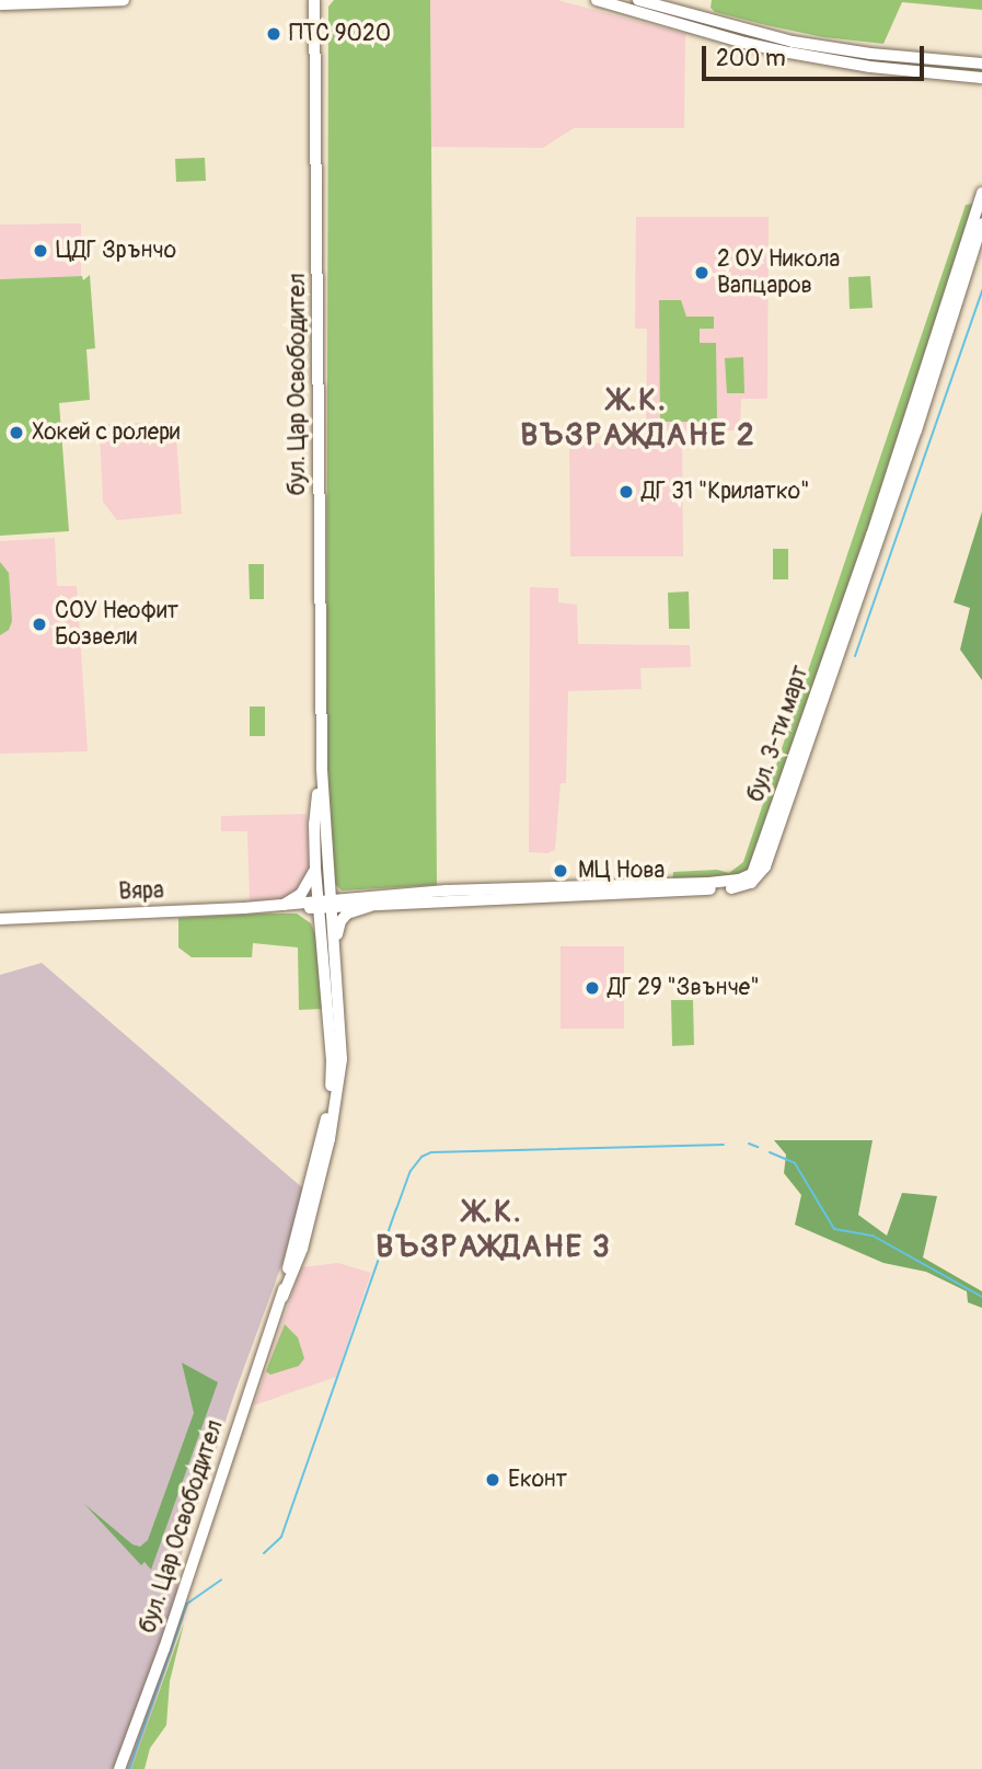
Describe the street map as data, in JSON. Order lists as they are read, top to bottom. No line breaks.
{"streets":{"main road":["бул. Цар Освободител"],"street":["бул. 3-ти март","Вяра"]},"crossings":[["бул. Цар Освободител","бул. 3-ти март"],["бул. Цар Освободител","Вяра"],["бул. 3-ти март","Вяра"]],"districts":["Ж.К. ВЪЗРАЖДАНЕ 2","Ж.К. ВЪЗРАЖДАНЕ 3"],"places":["ПТС 9020","ЦДГ Зрънчо","2 ОУ Никола Вапцаров","Хокей с ролери","ДГ 31 \"Крилатко\"","СОУ Неофит Бозвели","МЦ Нова","ДГ 29 \"Звънче\"","Еконт"],"scale_bar":"200 m"}
